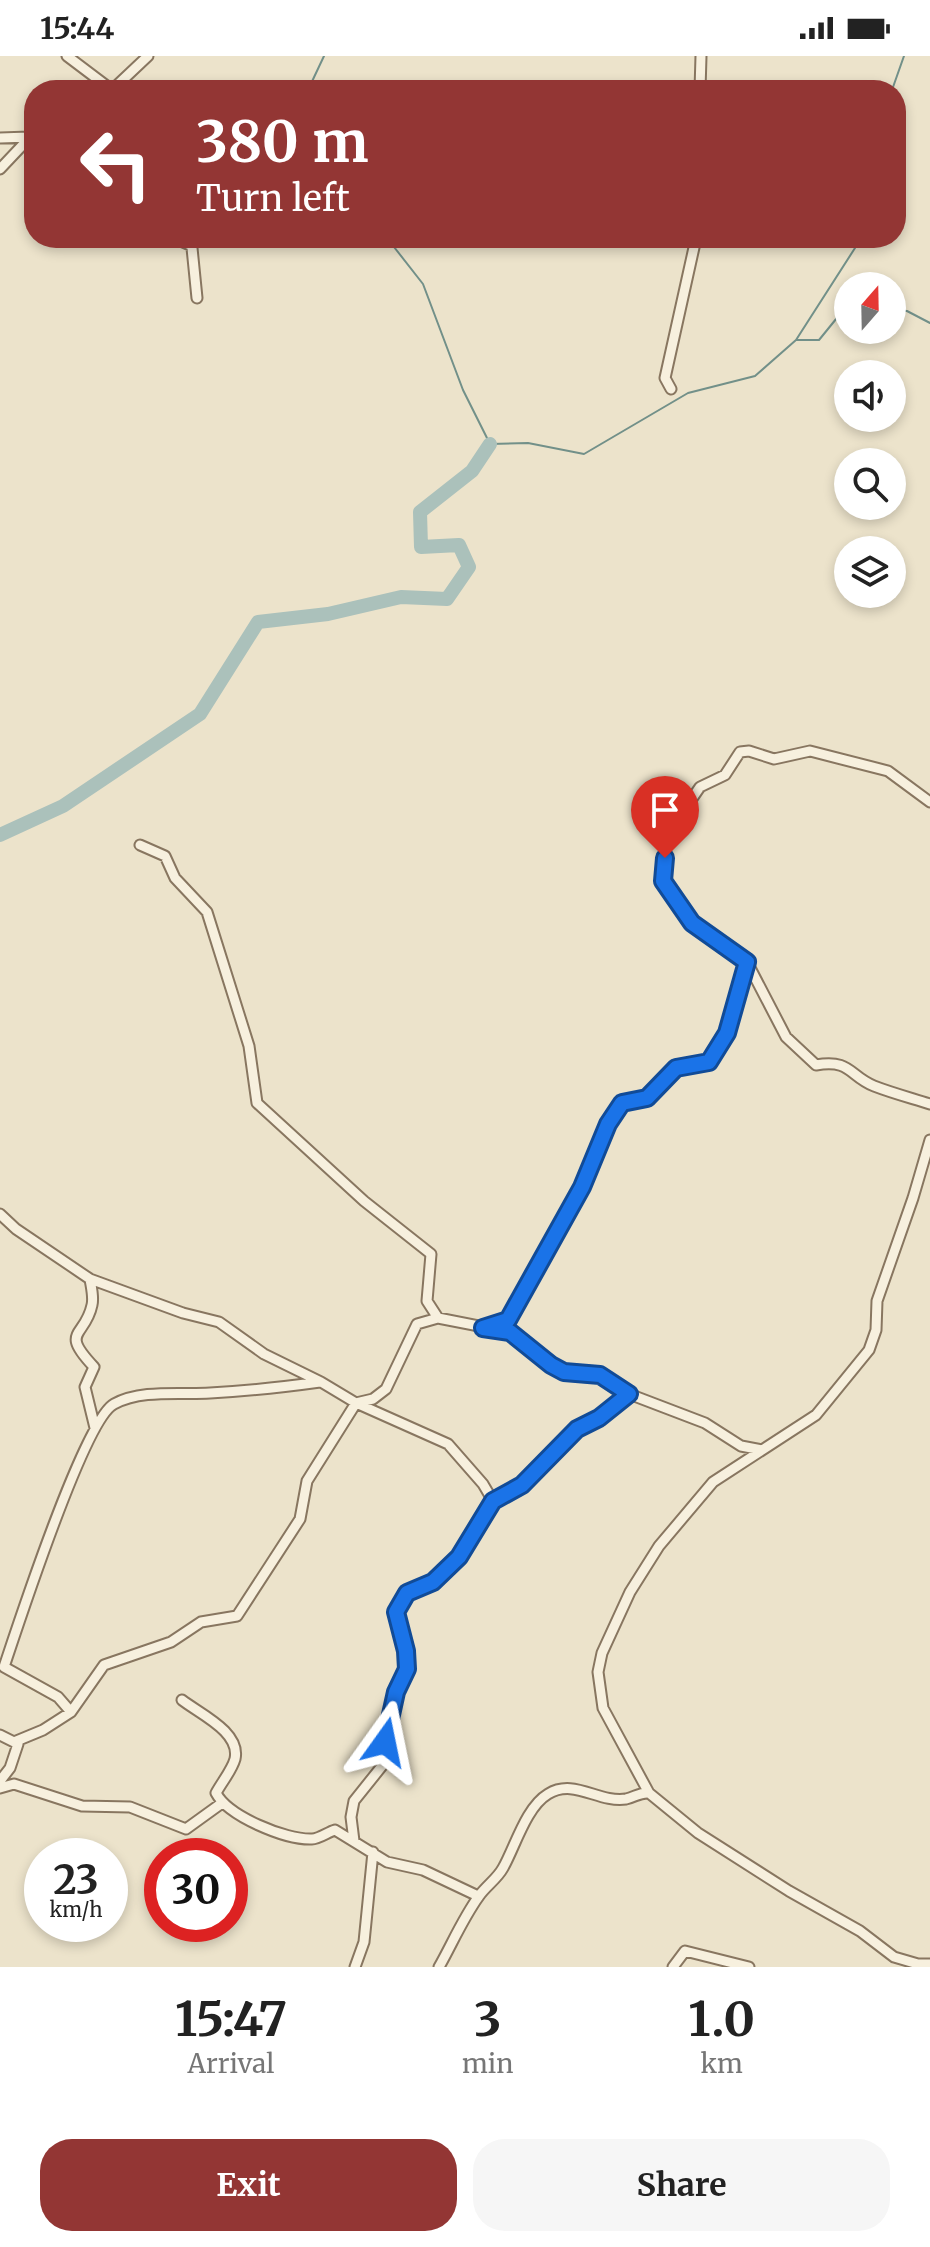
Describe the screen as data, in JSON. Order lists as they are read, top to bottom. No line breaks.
{"north":"top","page":{"status":"15:44","turn":["380 m","Turn left"],"speed":"23 km/h","limit":"30","eta":["15:47","Arrival","3","min","1.0","km"],"buttons":["Exit","Share"]}}
